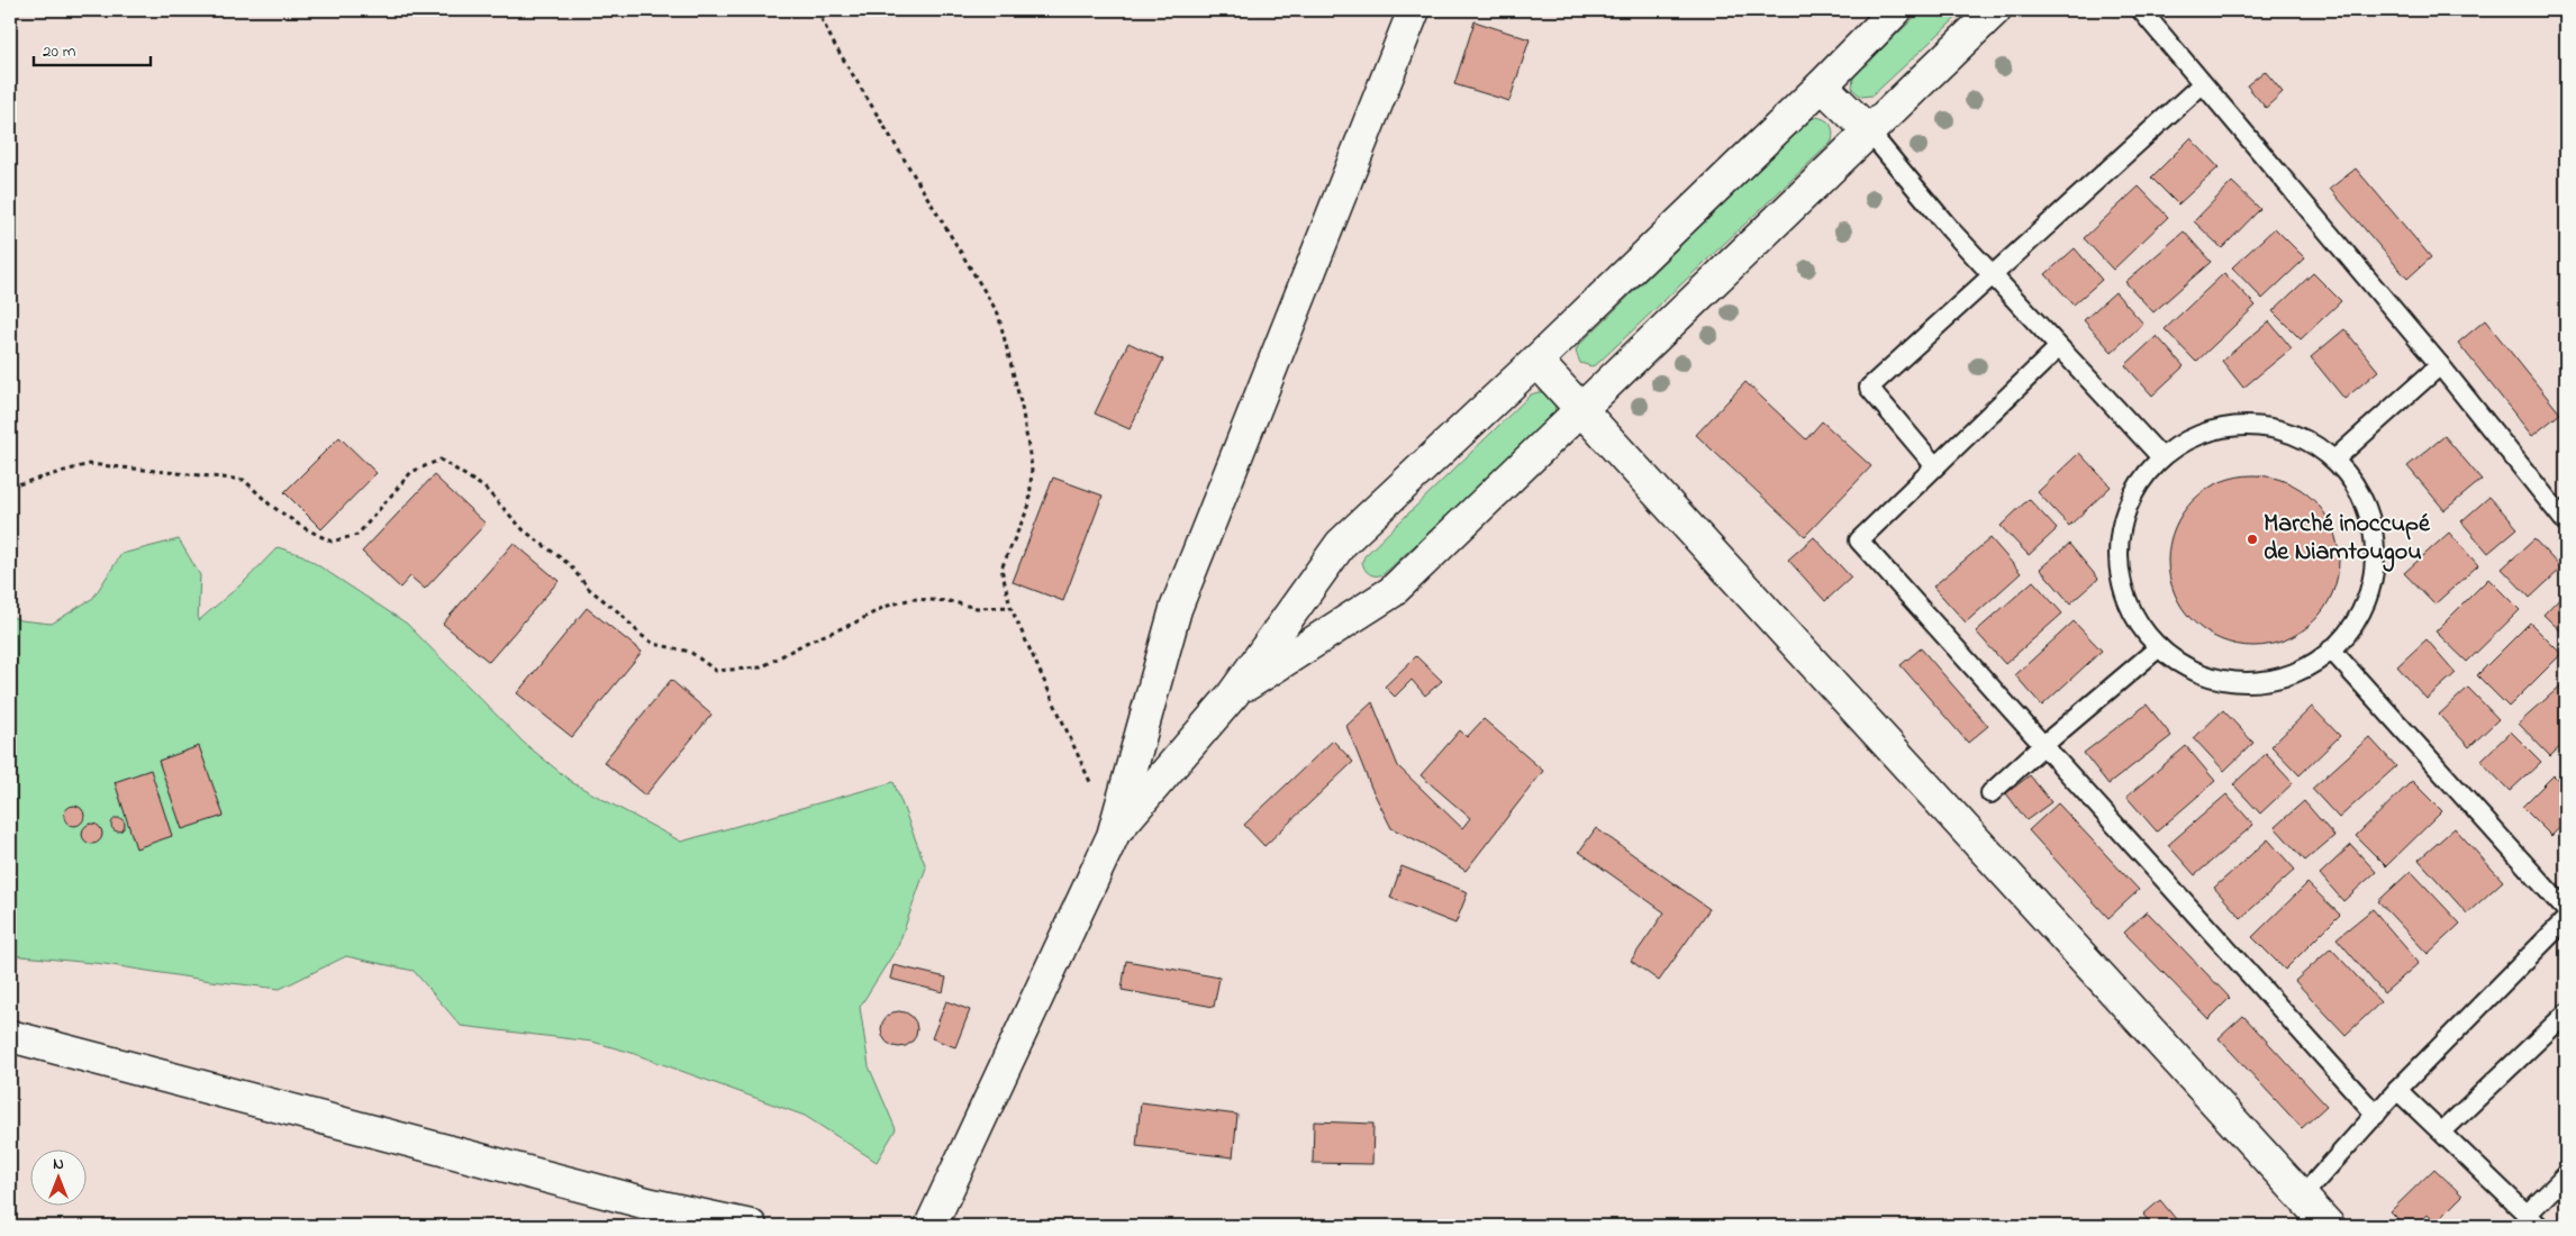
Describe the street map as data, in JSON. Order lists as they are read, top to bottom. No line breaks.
{"places":["Marché inoccupé de Niamtougou"],"scale_bar":"20 m","north":"top"}
